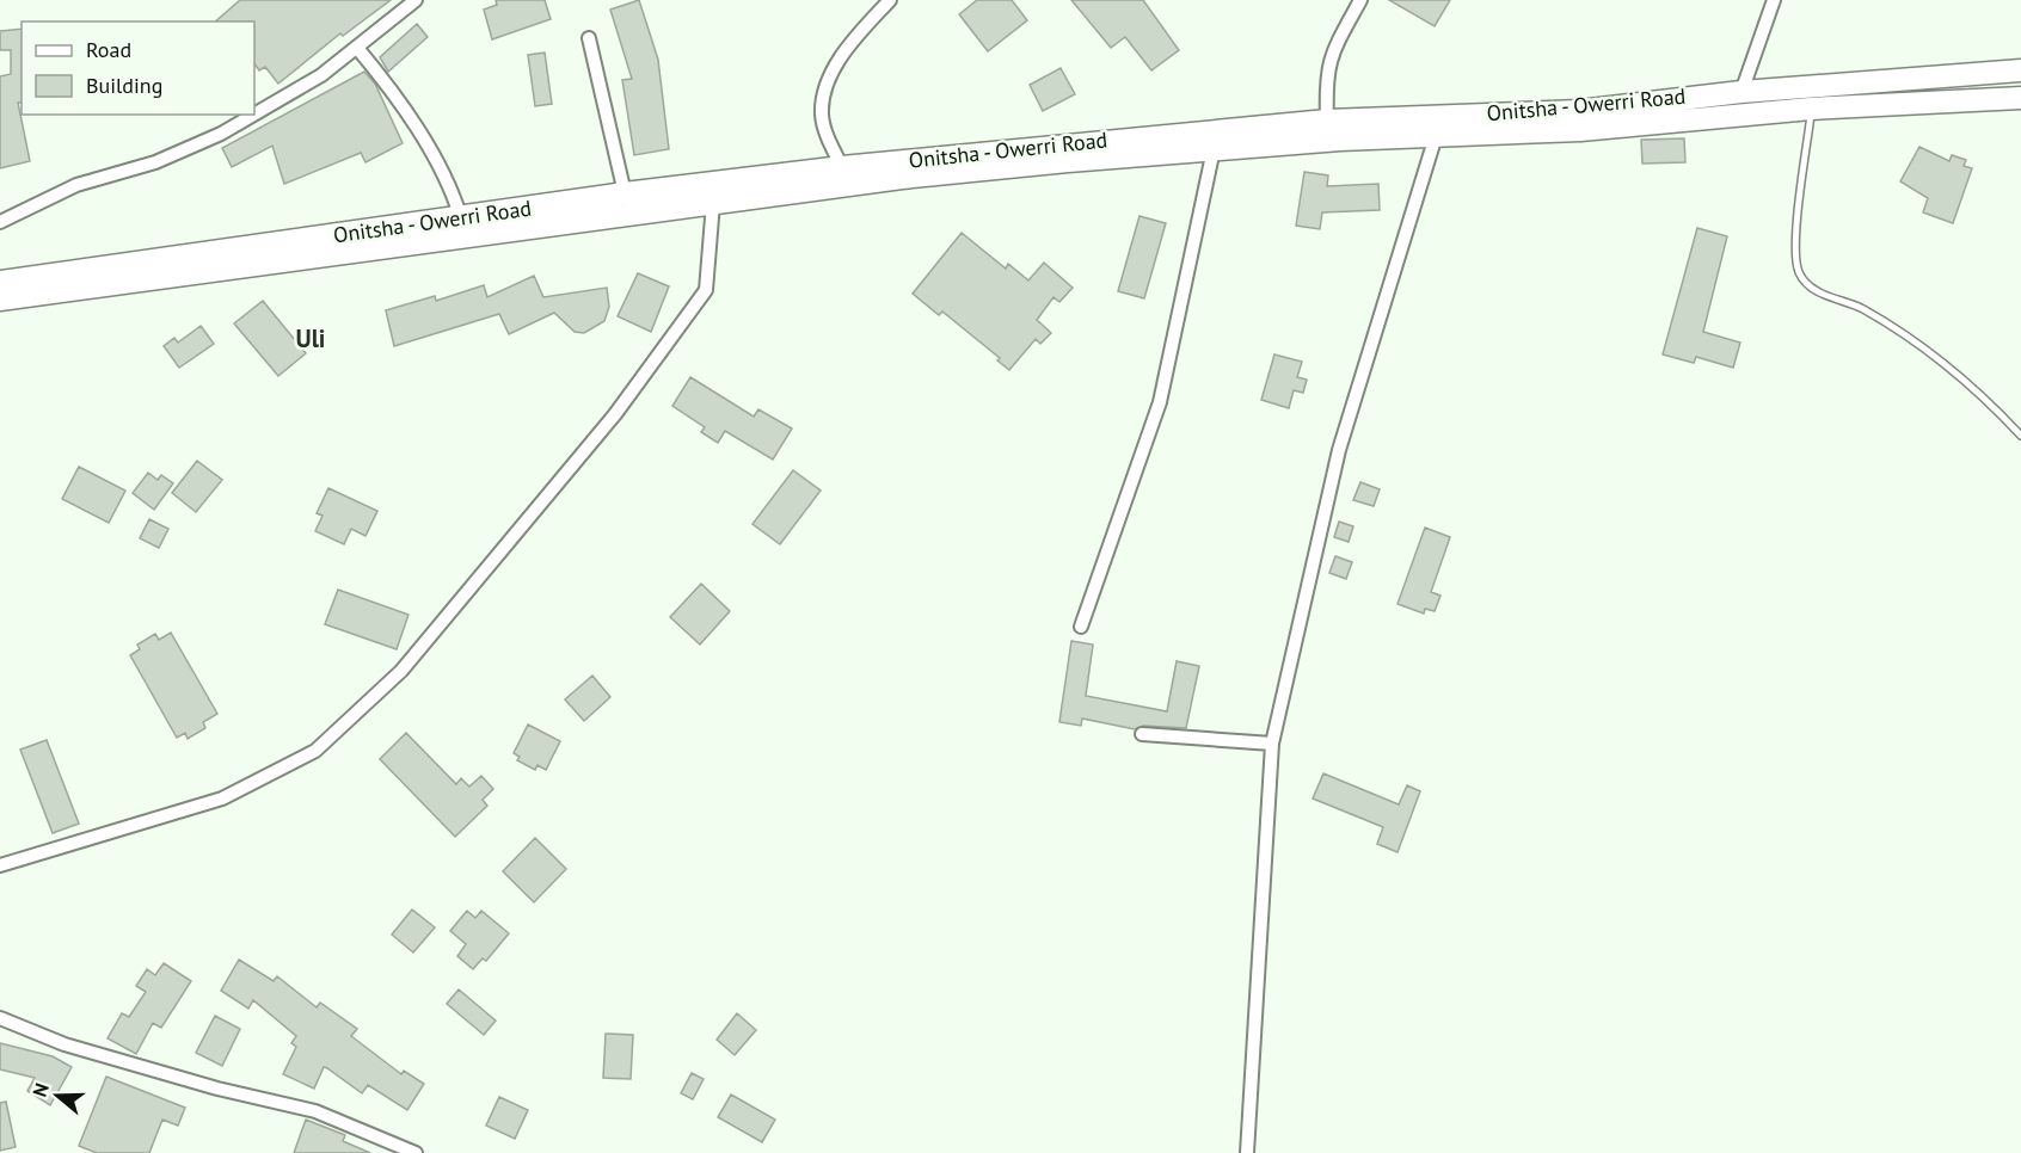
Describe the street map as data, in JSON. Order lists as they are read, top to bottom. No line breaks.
{"streets":{"highway":["Onitsha - Owerri Road"]},"districts":["Uli"],"legend":["Road","Building"],"north":"left"}
